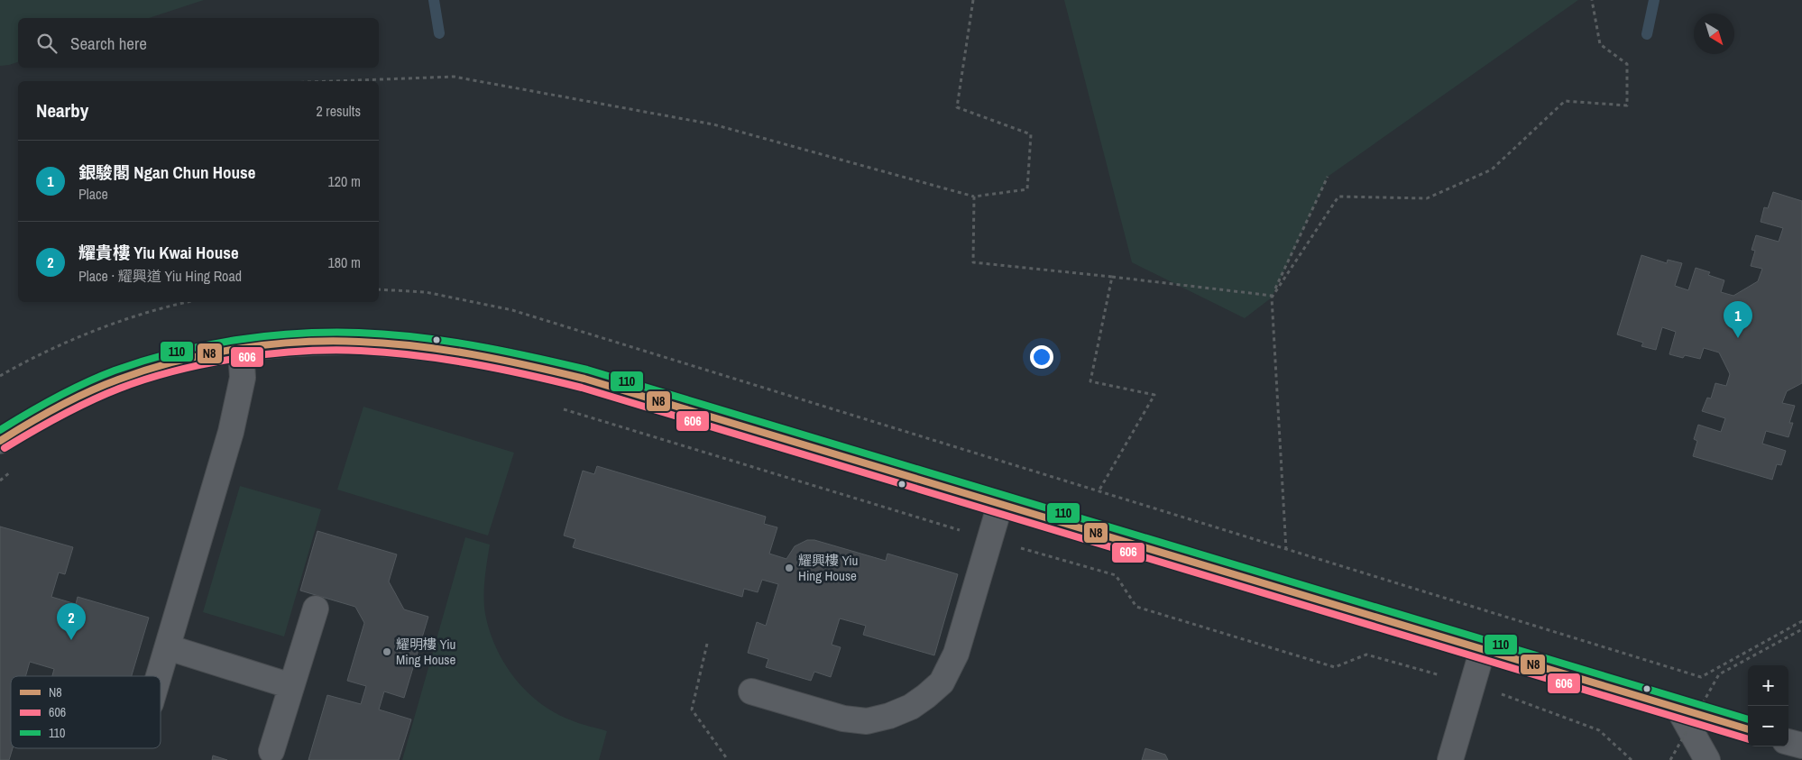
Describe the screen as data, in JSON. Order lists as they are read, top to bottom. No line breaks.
{"places":["耀興樓 Yiu Hing House","耀明樓 Yiu Ming House"],"lines":["transit line 110","transit line N8","transit line 606"],"legend":["N8","606","110"],"north":"bottom right","page":{"search":"Search here","heading":["Nearby","2 results"],"list":[{"mark":"1","name":"銀駿閣 Ngan Chun House","note":"Place","value":"120 m"},{"mark":"2","name":"耀貴樓 Yiu Kwai House","note":"Place · 耀興道 Yiu Hing Road","value":"180 m"}],"pins":["1","2"],"map_buttons":["+","−"]}}
